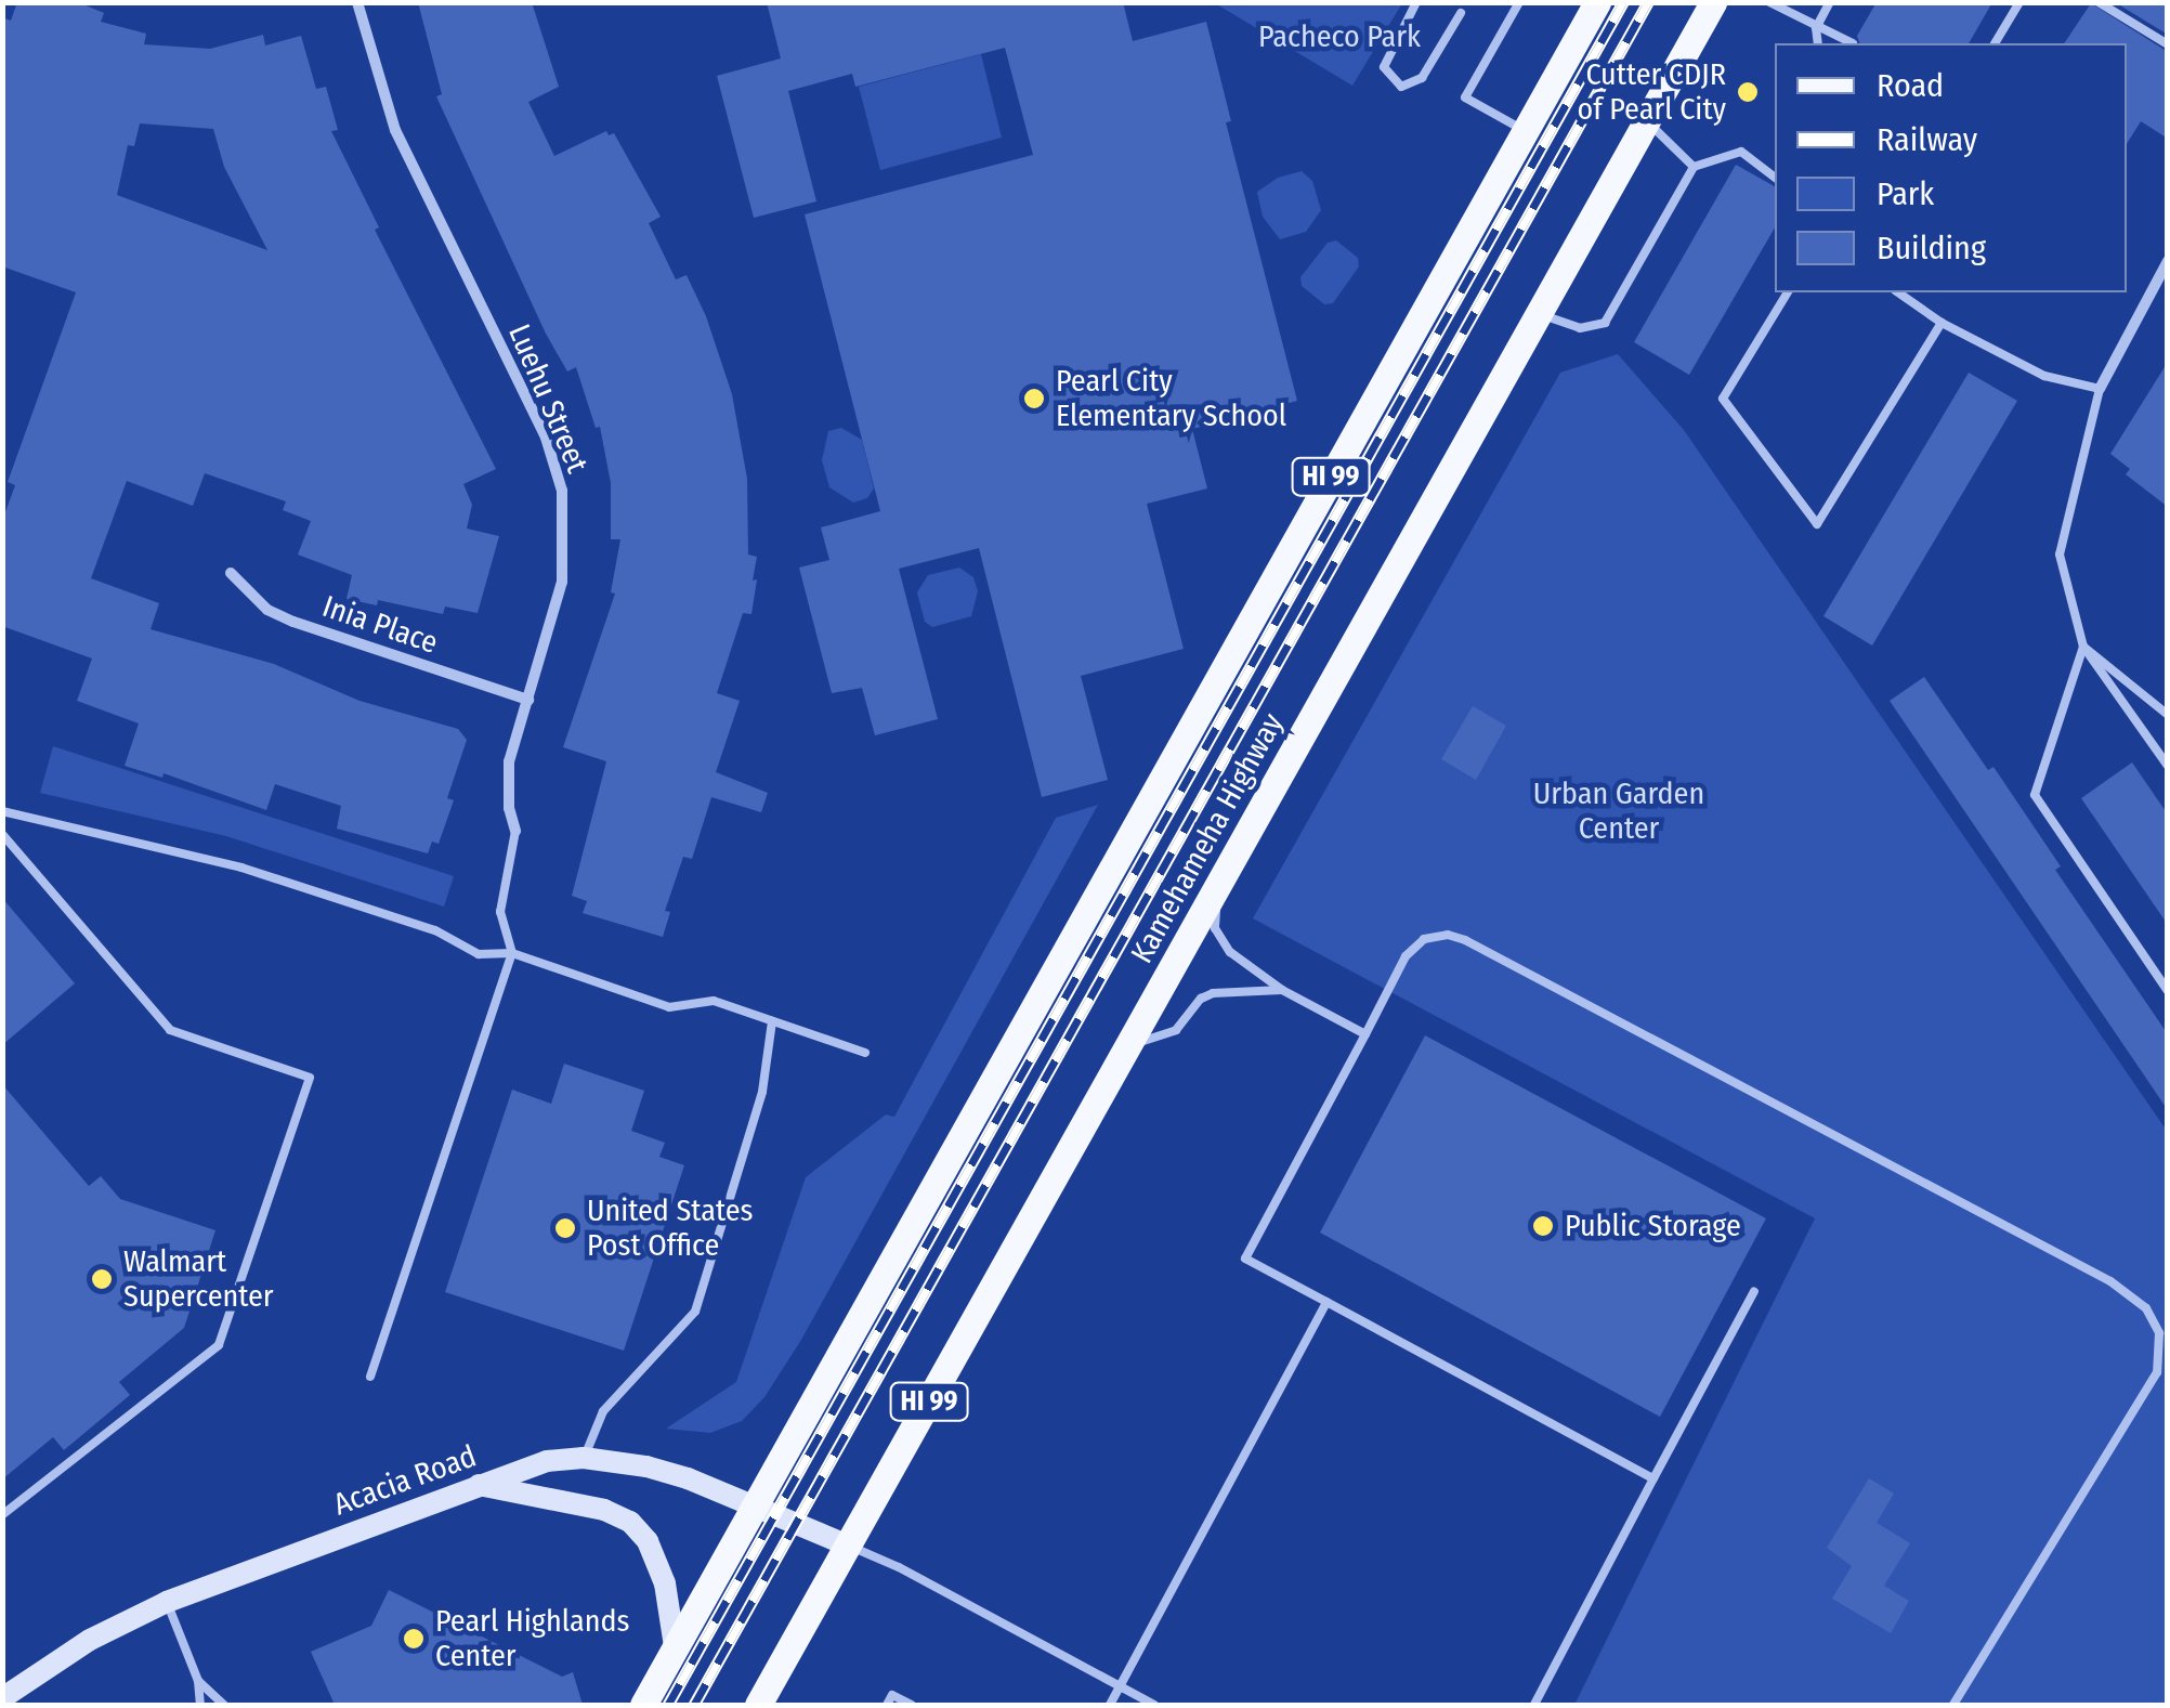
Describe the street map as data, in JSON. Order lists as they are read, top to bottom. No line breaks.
{"streets":{"main road":["HI 99","Kamehameha Highway","Acacia Road"],"street":["Luehu Street","Inia Place"]},"crossings":[["Luehu Street","Inia Place"],["HI 99","Acacia Road"],["Kamehameha Highway","Acacia Road"]],"parks":["Pacheco Park","Urban Garden Center"],"places":["Cutter CDJR of Pearl City","Pearl City Elementary School","Public Storage","United States Post Office","Walmart Supercenter","Pearl Highlands Center"],"legend":["Road","Railway","Park","Building"]}
